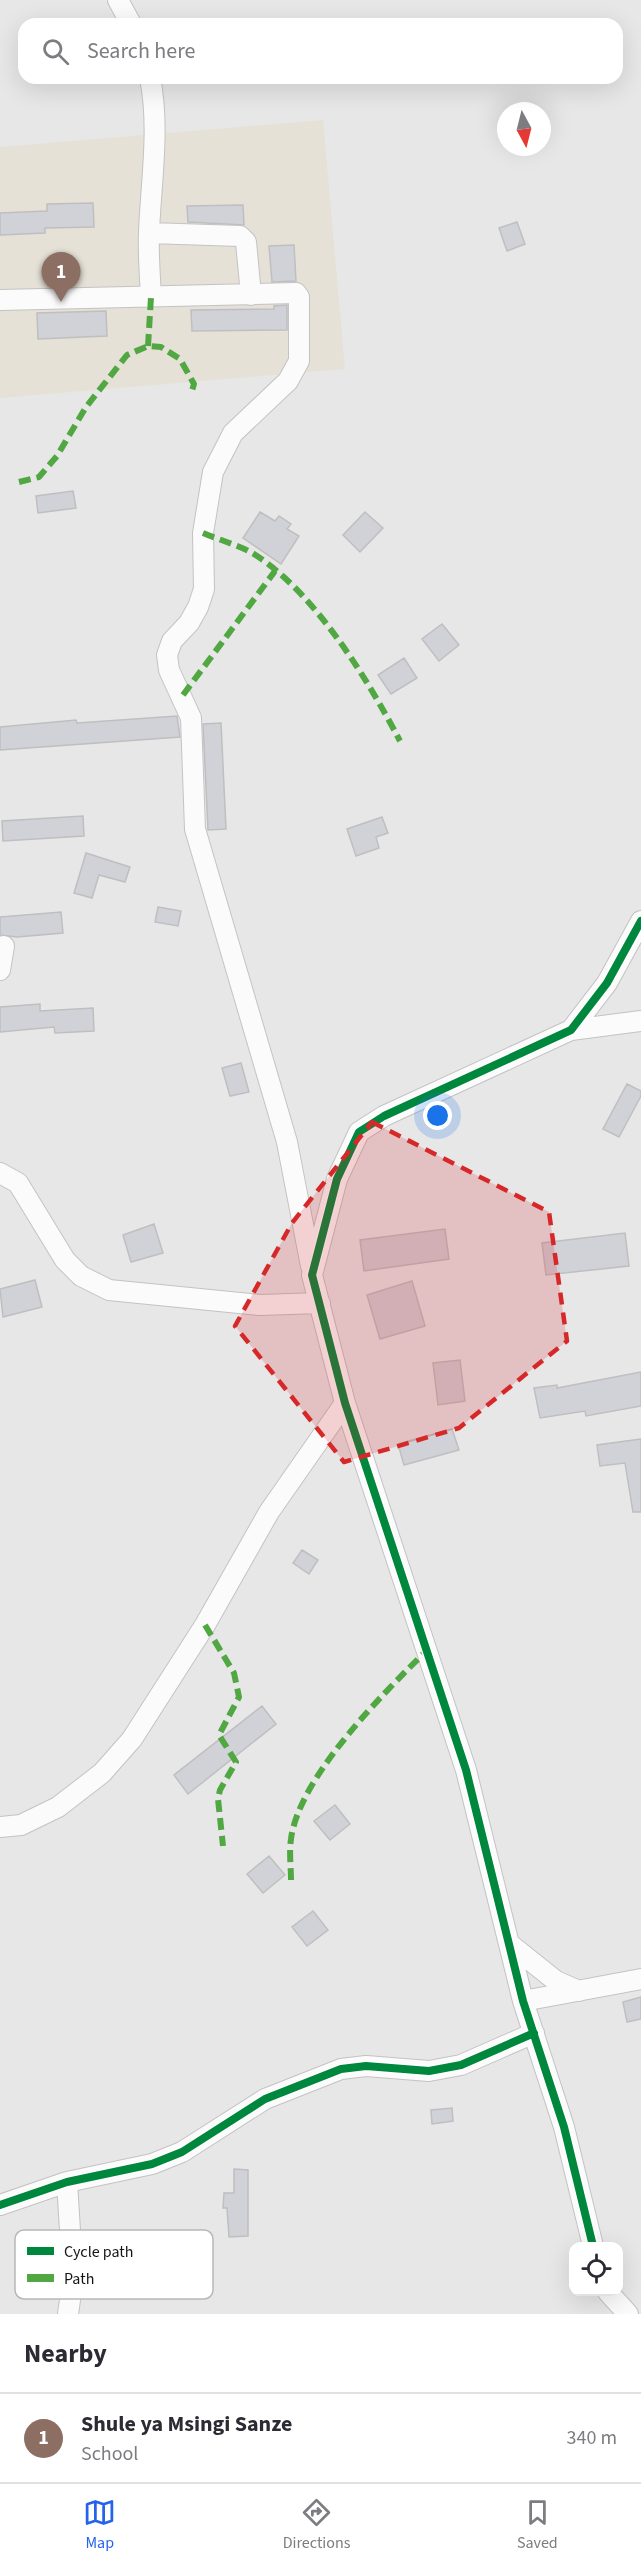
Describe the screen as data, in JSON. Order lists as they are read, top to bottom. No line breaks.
{"legend":["Cycle path","Path"],"north":"bottom","page":{"search":"Search here","pins":"1","heading":"Nearby","list":[{"mark":"1","name":"Shule ya Msingi Sanze","note":"School","value":"340 m"}],"nav":["Map","Directions","Saved"]}}
